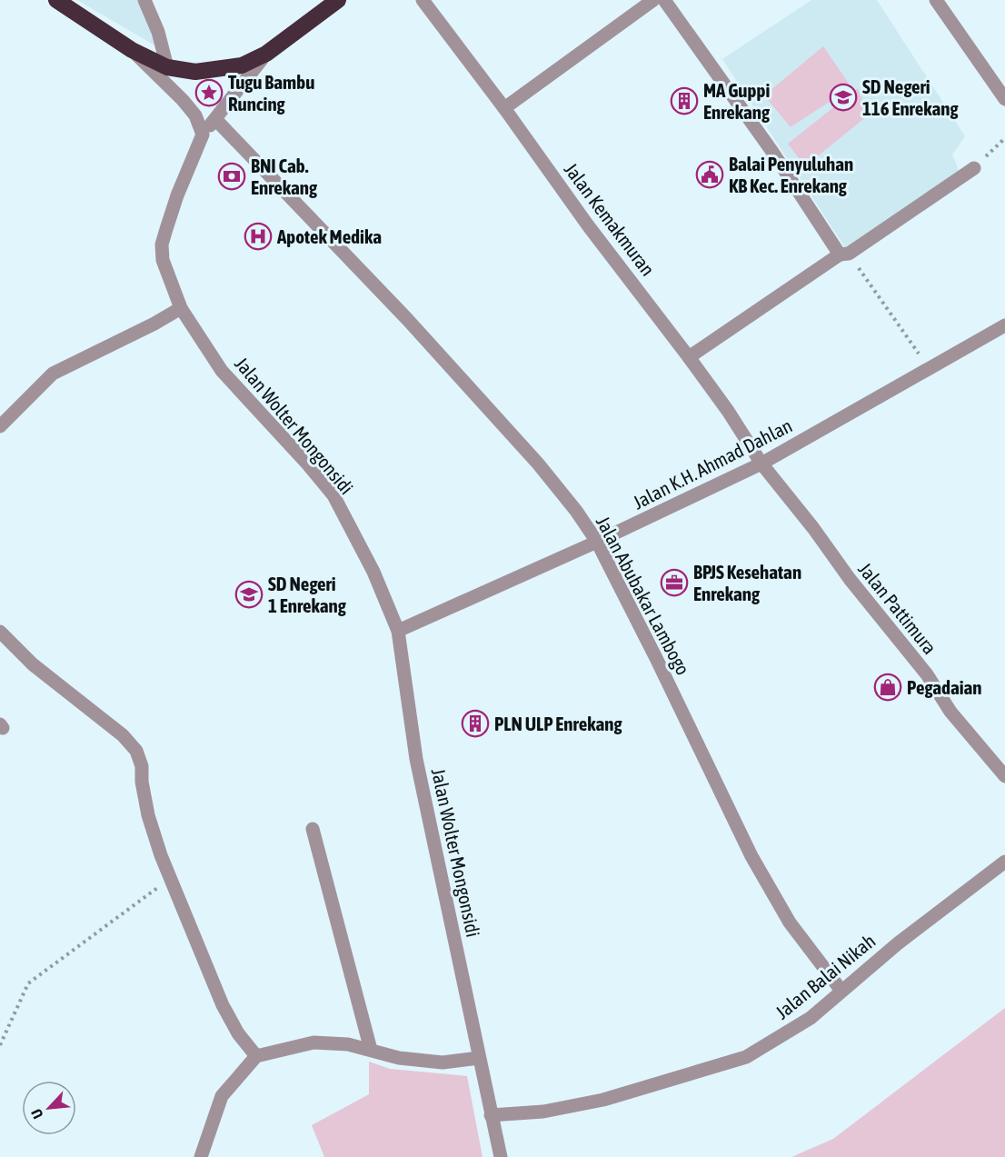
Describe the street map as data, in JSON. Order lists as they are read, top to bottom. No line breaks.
{"streets":{"street":["Jalan Kemakmuran","Jalan Wolter Mongonsidi","Jalan K.H. Ahmad Dahlan","Jalan Abubakar Lambogo","Jalan Pattimura","Jalan Balai Nikah"]},"crossings":[["Jalan Kemakmuran","Jalan K.H. Ahmad Dahlan"],["Jalan Kemakmuran","Jalan Pattimura"],["Jalan Wolter Mongonsidi","Jalan K.H. Ahmad Dahlan"],["Jalan Wolter Mongonsidi","Jalan Abubakar Lambogo"],["Jalan Wolter Mongonsidi","Jalan Balai Nikah"],["Jalan K.H. Ahmad Dahlan","Jalan Abubakar Lambogo"],["Jalan K.H. Ahmad Dahlan","Jalan Pattimura"],["Jalan Abubakar Lambogo","Jalan Balai Nikah"]],"places":{"place":["Tugu Bambu Runcing"],"school or university":["SD Negeri 116 Enrekang","SD Negeri 1 Enrekang"],"building":["MA Guppi Enrekang","PLN ULP Enrekang"],"public building":["Balai Penyuluhan KB Kec. Enrekang"],"bank":["BNI Cab. Enrekang"],"hospital":["Apotek Medika"],"office":["BPJS Kesehatan Enrekang"],"shop":["Pegadaian"]},"north":"bottom left"}
